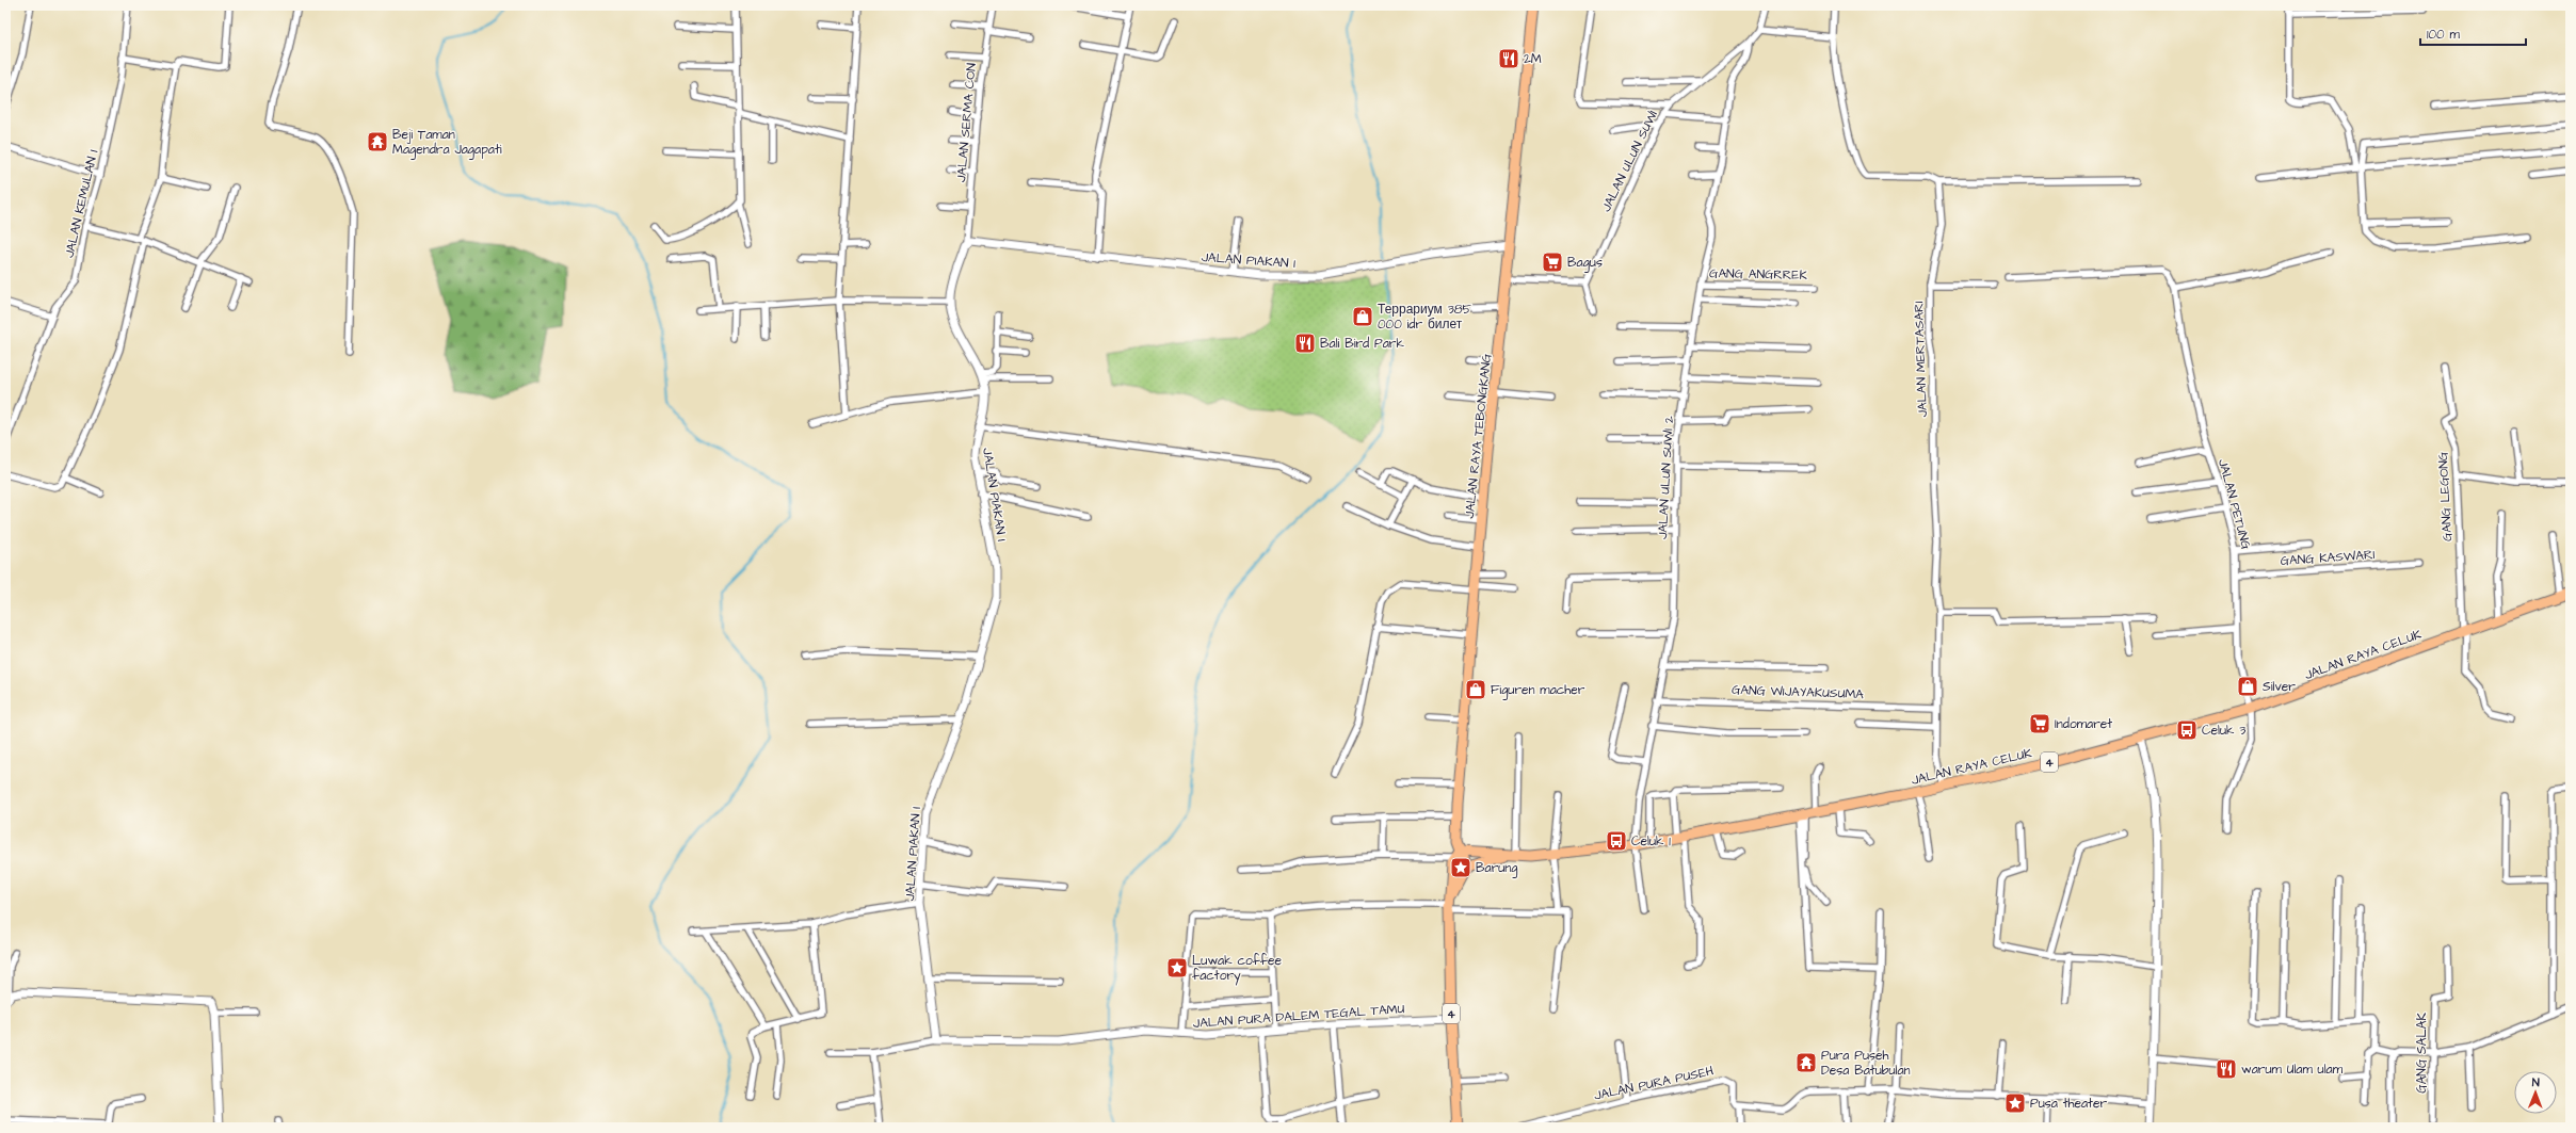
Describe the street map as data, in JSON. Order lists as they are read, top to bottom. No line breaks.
{"streets":{"main road":["JALAN RAYA TEBONGKANG","JALAN RAYA CELUK","4"],"street":["JALAN SERMA CON","JALAN ULUN SUWI","JALAN KEMULAN I","JALAN PIAKAN I","GANG ANGRREK","JALAN MERTASARI","JALAN ULUN SUWI 2","GANG LEGONG","JALAN PETUNG","GANG KASWARI","GANG WIJAYAKUSUMA","JALAN PURA DALEM TEGAL TAMU","GANG SALAK","JALAN PURA PUSEH"]},"crossings":[["JALAN SERMA CON","JALAN PIAKAN I"],["JALAN ULUN SUWI","JALAN ULUN SUWI 2"],["JALAN PIAKAN I","JALAN RAYA TEBONGKANG"],["JALAN PIAKAN I","JALAN PURA DALEM TEGAL TAMU"],["GANG ANGRREK","JALAN ULUN SUWI 2"],["JALAN MERTASARI","JALAN RAYA CELUK"],["JALAN MERTASARI","GANG WIJAYAKUSUMA"],["JALAN RAYA TEBONGKANG","JALAN RAYA CELUK"],["JALAN RAYA TEBONGKANG","4"],["JALAN ULUN SUWI 2","JALAN RAYA CELUK"],["JALAN ULUN SUWI 2","GANG WIJAYAKUSUMA"],["GANG LEGONG","JALAN RAYA CELUK"],["JALAN PETUNG","GANG KASWARI"],["JALAN PETUNG","JALAN RAYA CELUK"],["JALAN RAYA CELUK","4"],["4","JALAN PURA DALEM TEGAL TAMU"]],"places":{"restaurant":["2M","Bali Bird Park","warum Ulam ulam"],"temple":["Beji Taman Magendra Jagapati","Pura Puseh Desa Batubulan"],"supermarket":["Bagus","Indomaret"],"shop":["Террариум 385 000 idr билет","Silver","Figuren macher"],"bus stop":["Celuk 3","Celuk 1"],"place":["Barung","Luwak coffee factory","Pusa theater"]},"scale_bar":"100 m","north":"top"}
